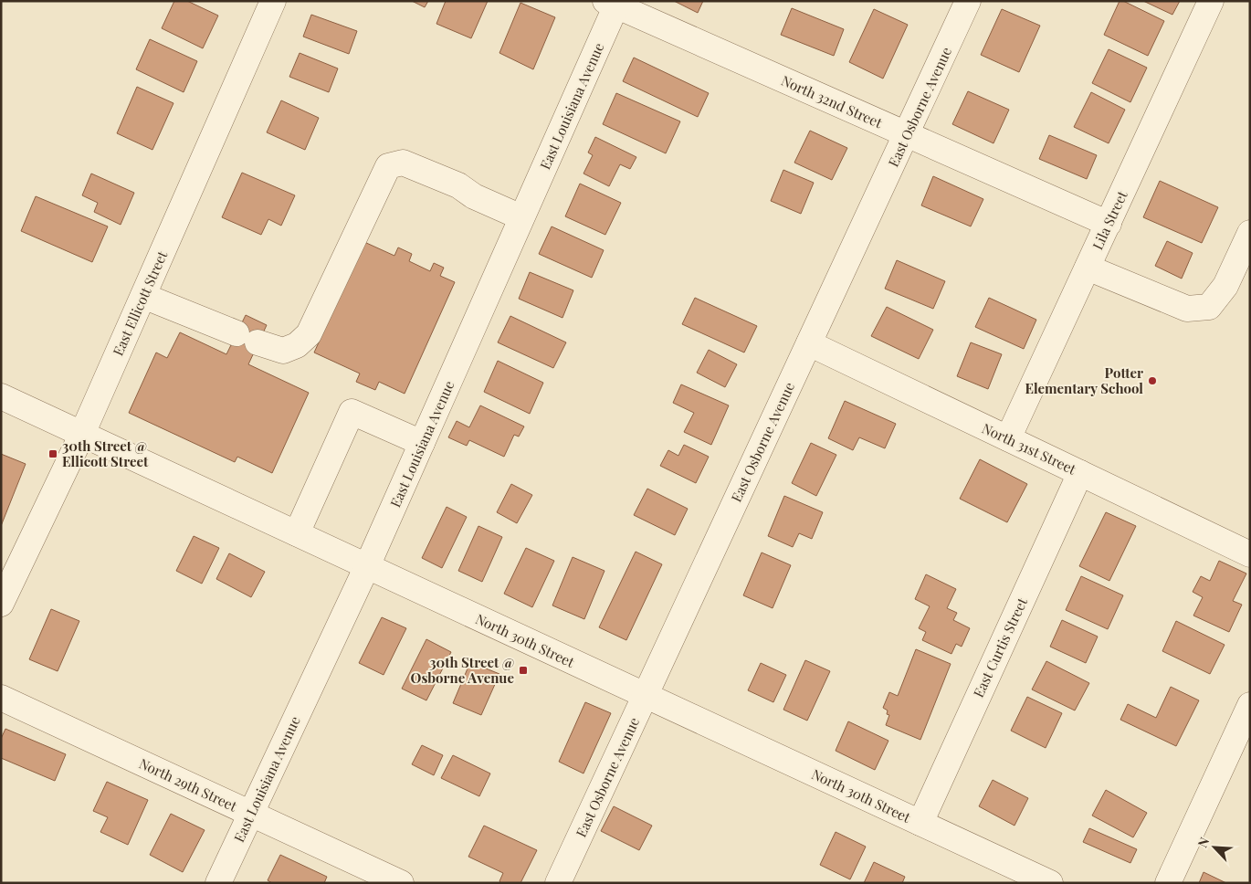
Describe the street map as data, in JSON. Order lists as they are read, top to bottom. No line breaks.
{"streets":{"street":["North 32nd Street","East Louisiana Avenue","East Osborne Avenue","Lila Street","East Ellicott Street","North 31st Street","North 30th Street","East Curtis Street","North 29th Street"]},"crossings":[["North 32nd Street","East Louisiana Avenue"],["North 32nd Street","East Osborne Avenue"],["North 32nd Street","Lila Street"],["East Louisiana Avenue","North 30th Street"],["East Louisiana Avenue","North 29th Street"],["East Osborne Avenue","North 31st Street"],["East Osborne Avenue","North 30th Street"],["Lila Street","North 31st Street"],["East Ellicott Street","North 30th Street"],["North 31st Street","East Curtis Street"],["North 30th Street","East Curtis Street"]],"places":{"other":["Potter Elementary School"],"transit":["30th Street @ Ellicott Street","30th Street @ Osborne Avenue"]},"north":"top left"}
